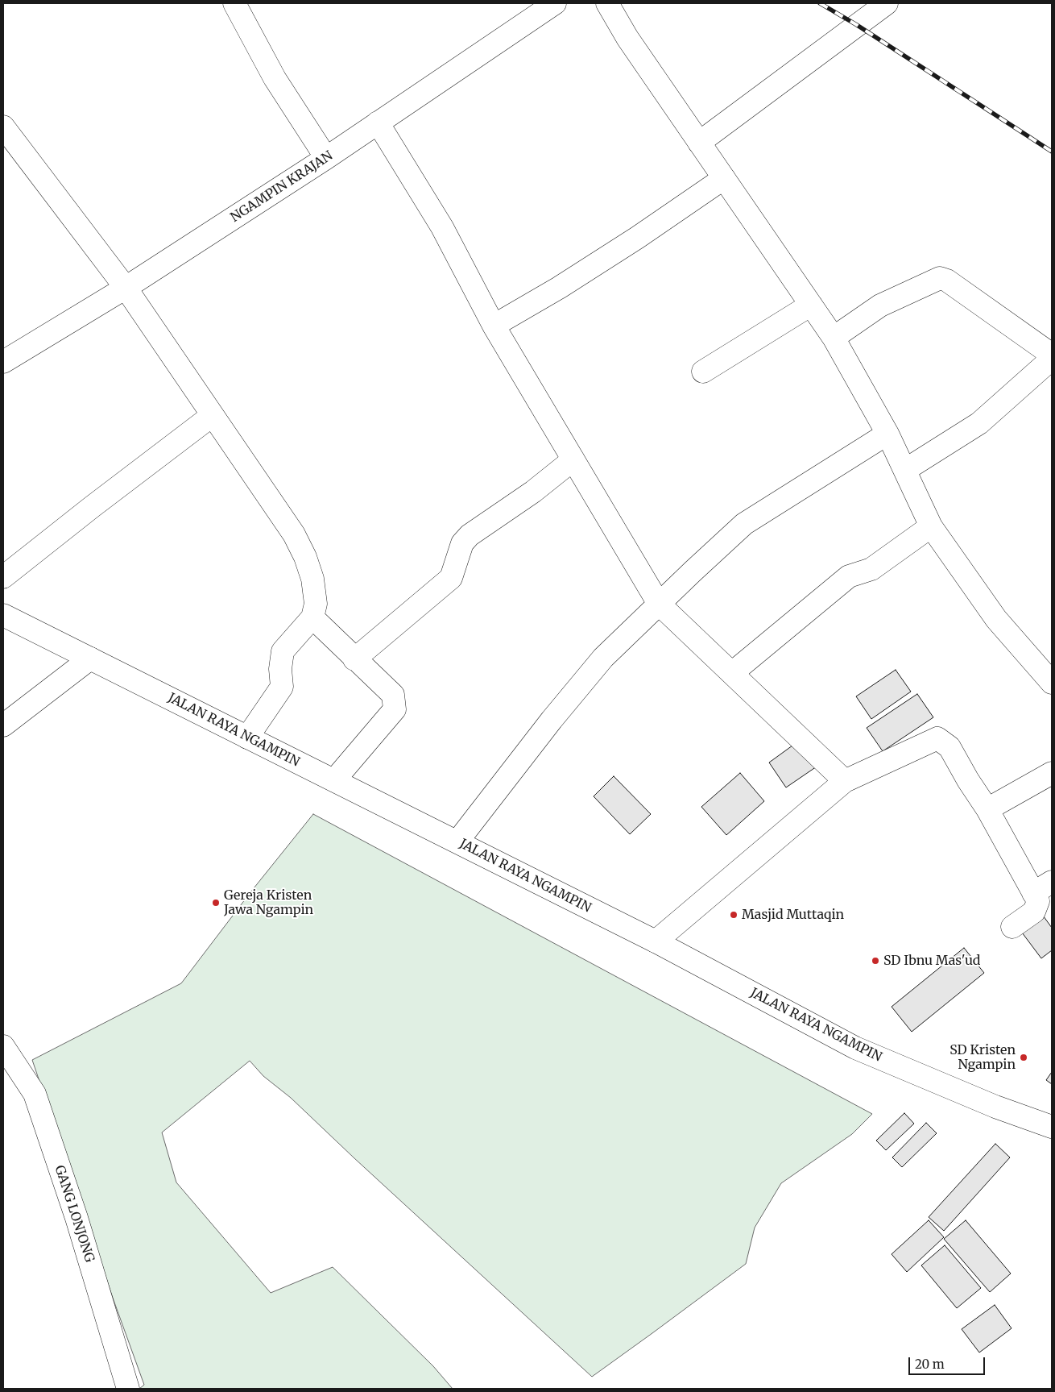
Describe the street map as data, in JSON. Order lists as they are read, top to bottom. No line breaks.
{"streets":{"street":["NGAMPIN KRAJAN","JALAN RAYA NGAMPIN","GANG LONJONG"]},"places":["Gereja Kristen Jawa Ngampin","Masjid Muttaqin","SD Ibnu Mas'ud","SD Kristen Ngampin"],"scale_bar":"20 m"}
